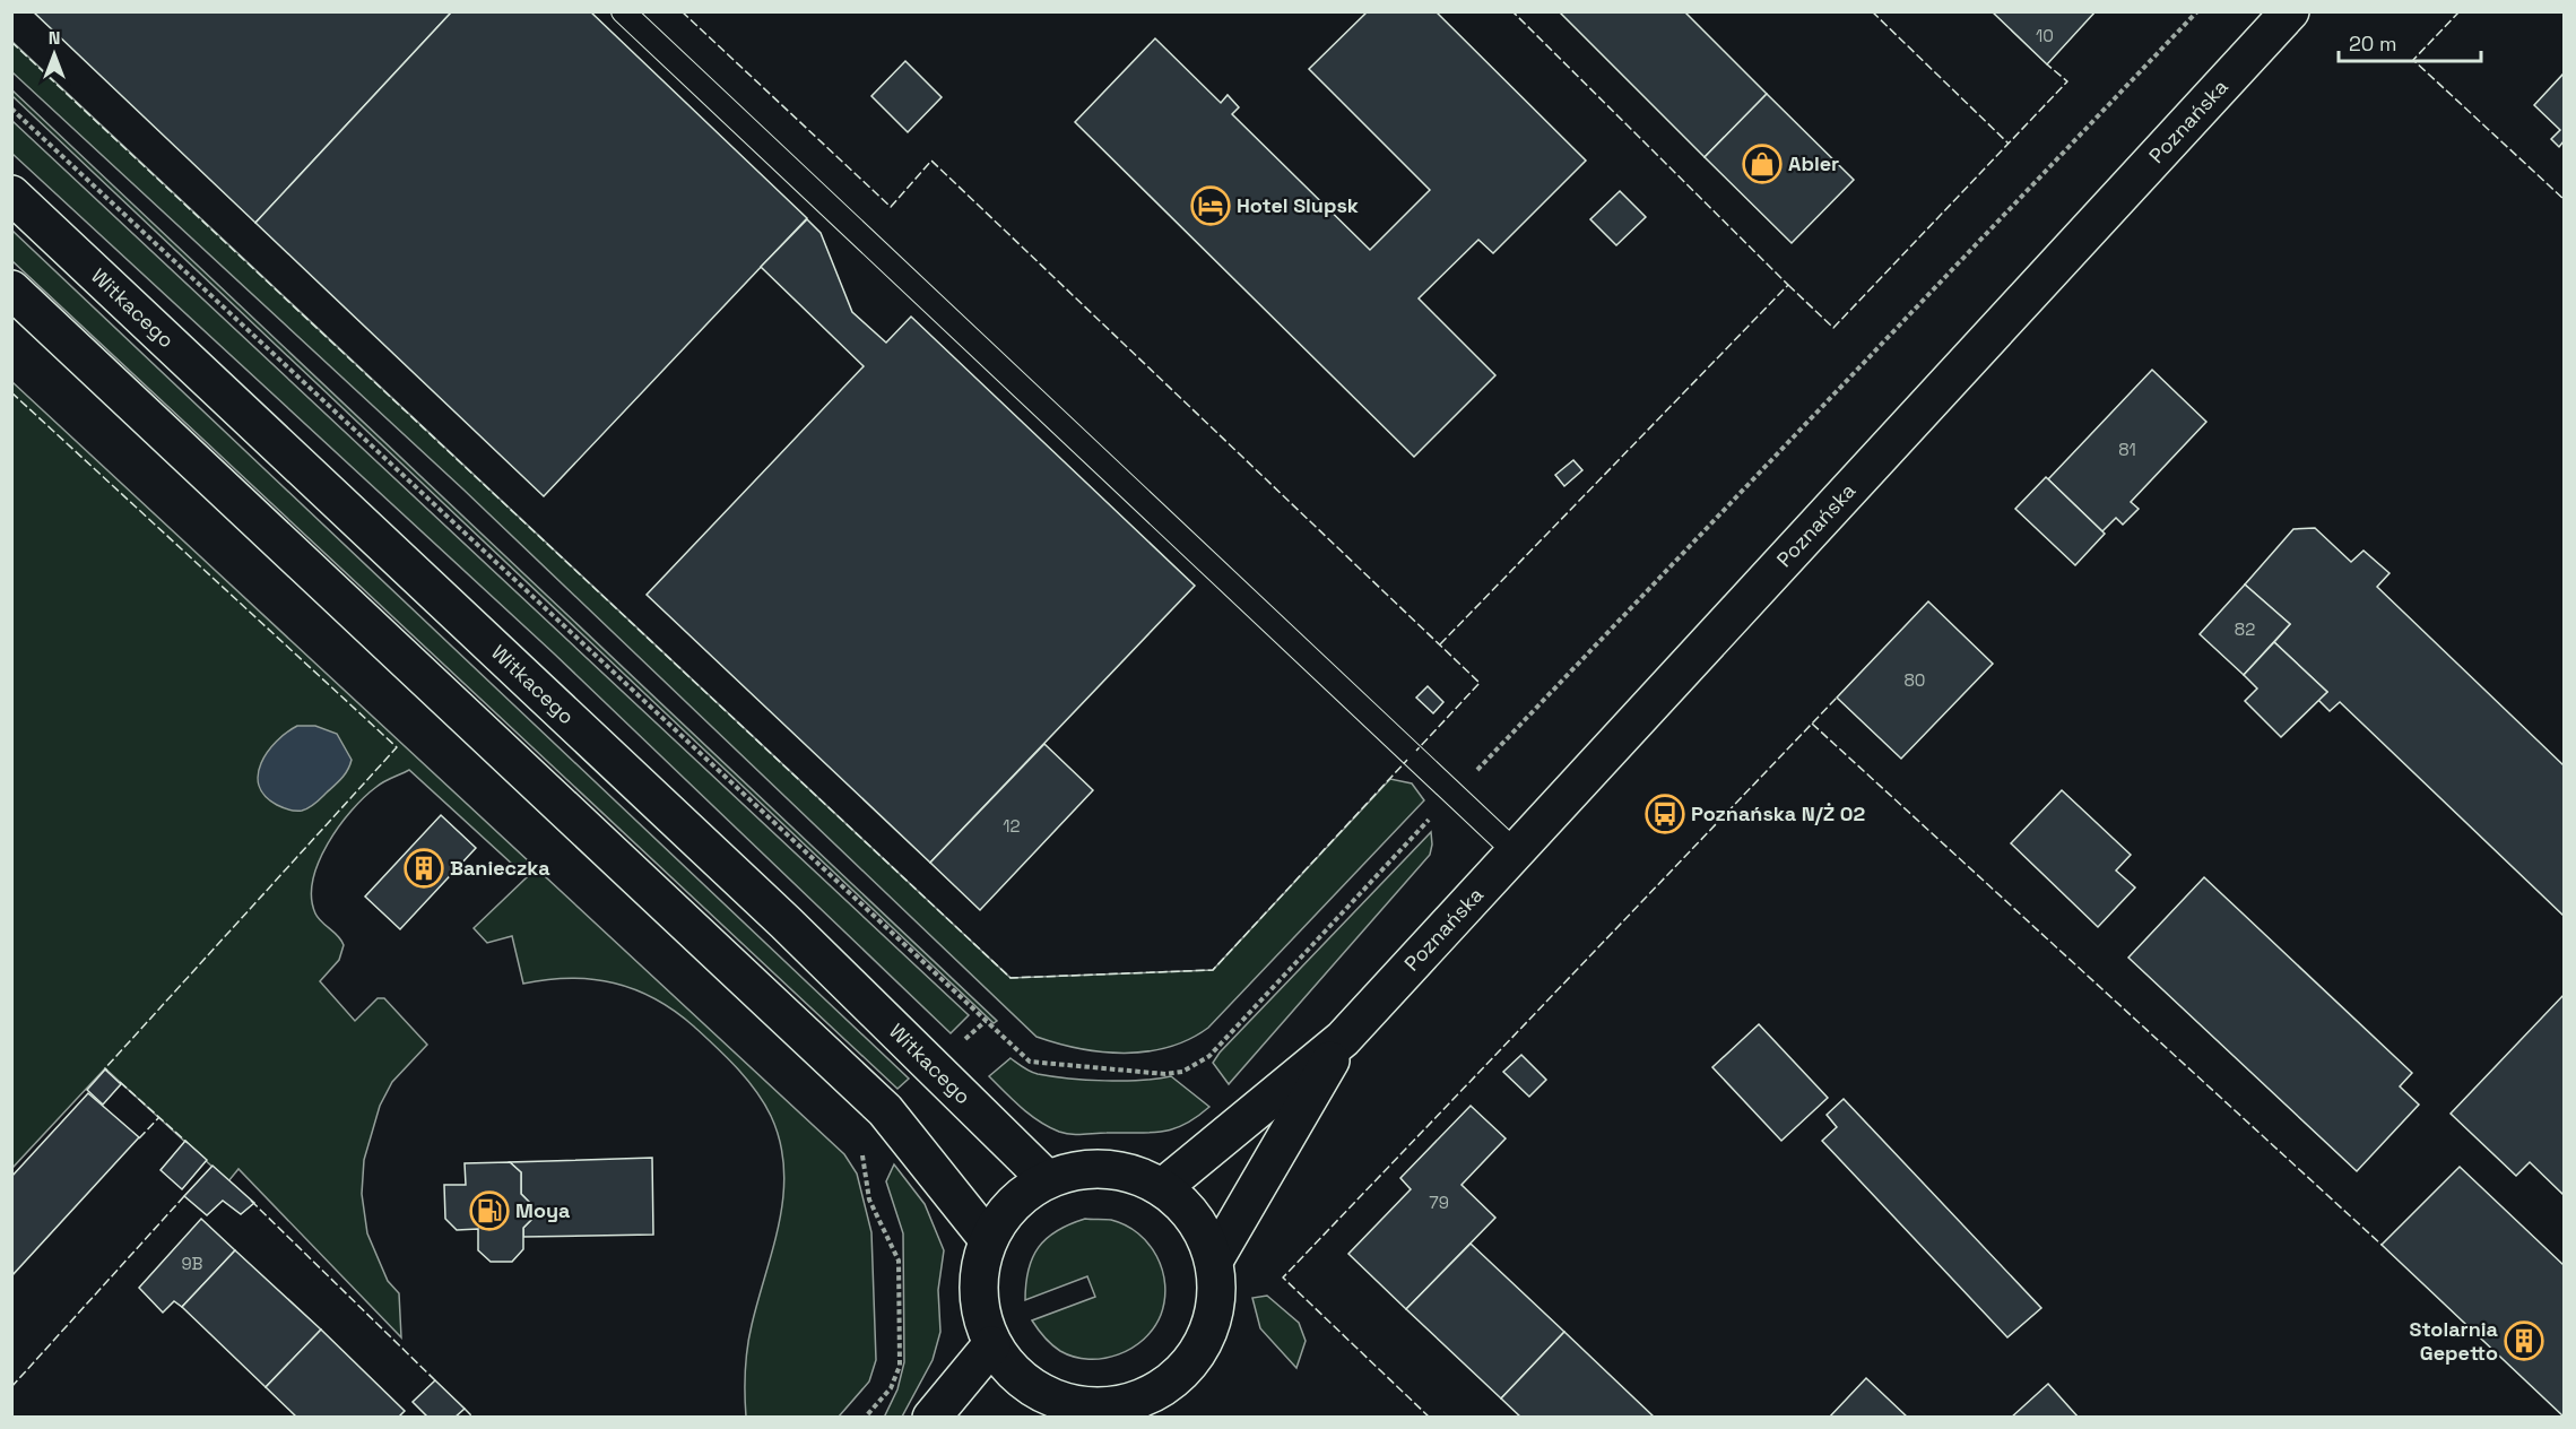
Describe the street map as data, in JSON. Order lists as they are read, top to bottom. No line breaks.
{"streets":{"main road":["Poznańska","Witkacego"]},"crossings":[["Poznańska","Witkacego"]],"places":{"shop":["Abler"],"hotel":["Hotel Slupsk"],"bus stop":["Poznańska N/Ż 02"],"building":["Banieczka","Stolarnia Gepetto"],"fuel station":["Moya"]},"house_numbers":["10","81","82","80","12","79","9B"],"scale_bar":"20 m","north":"top"}
